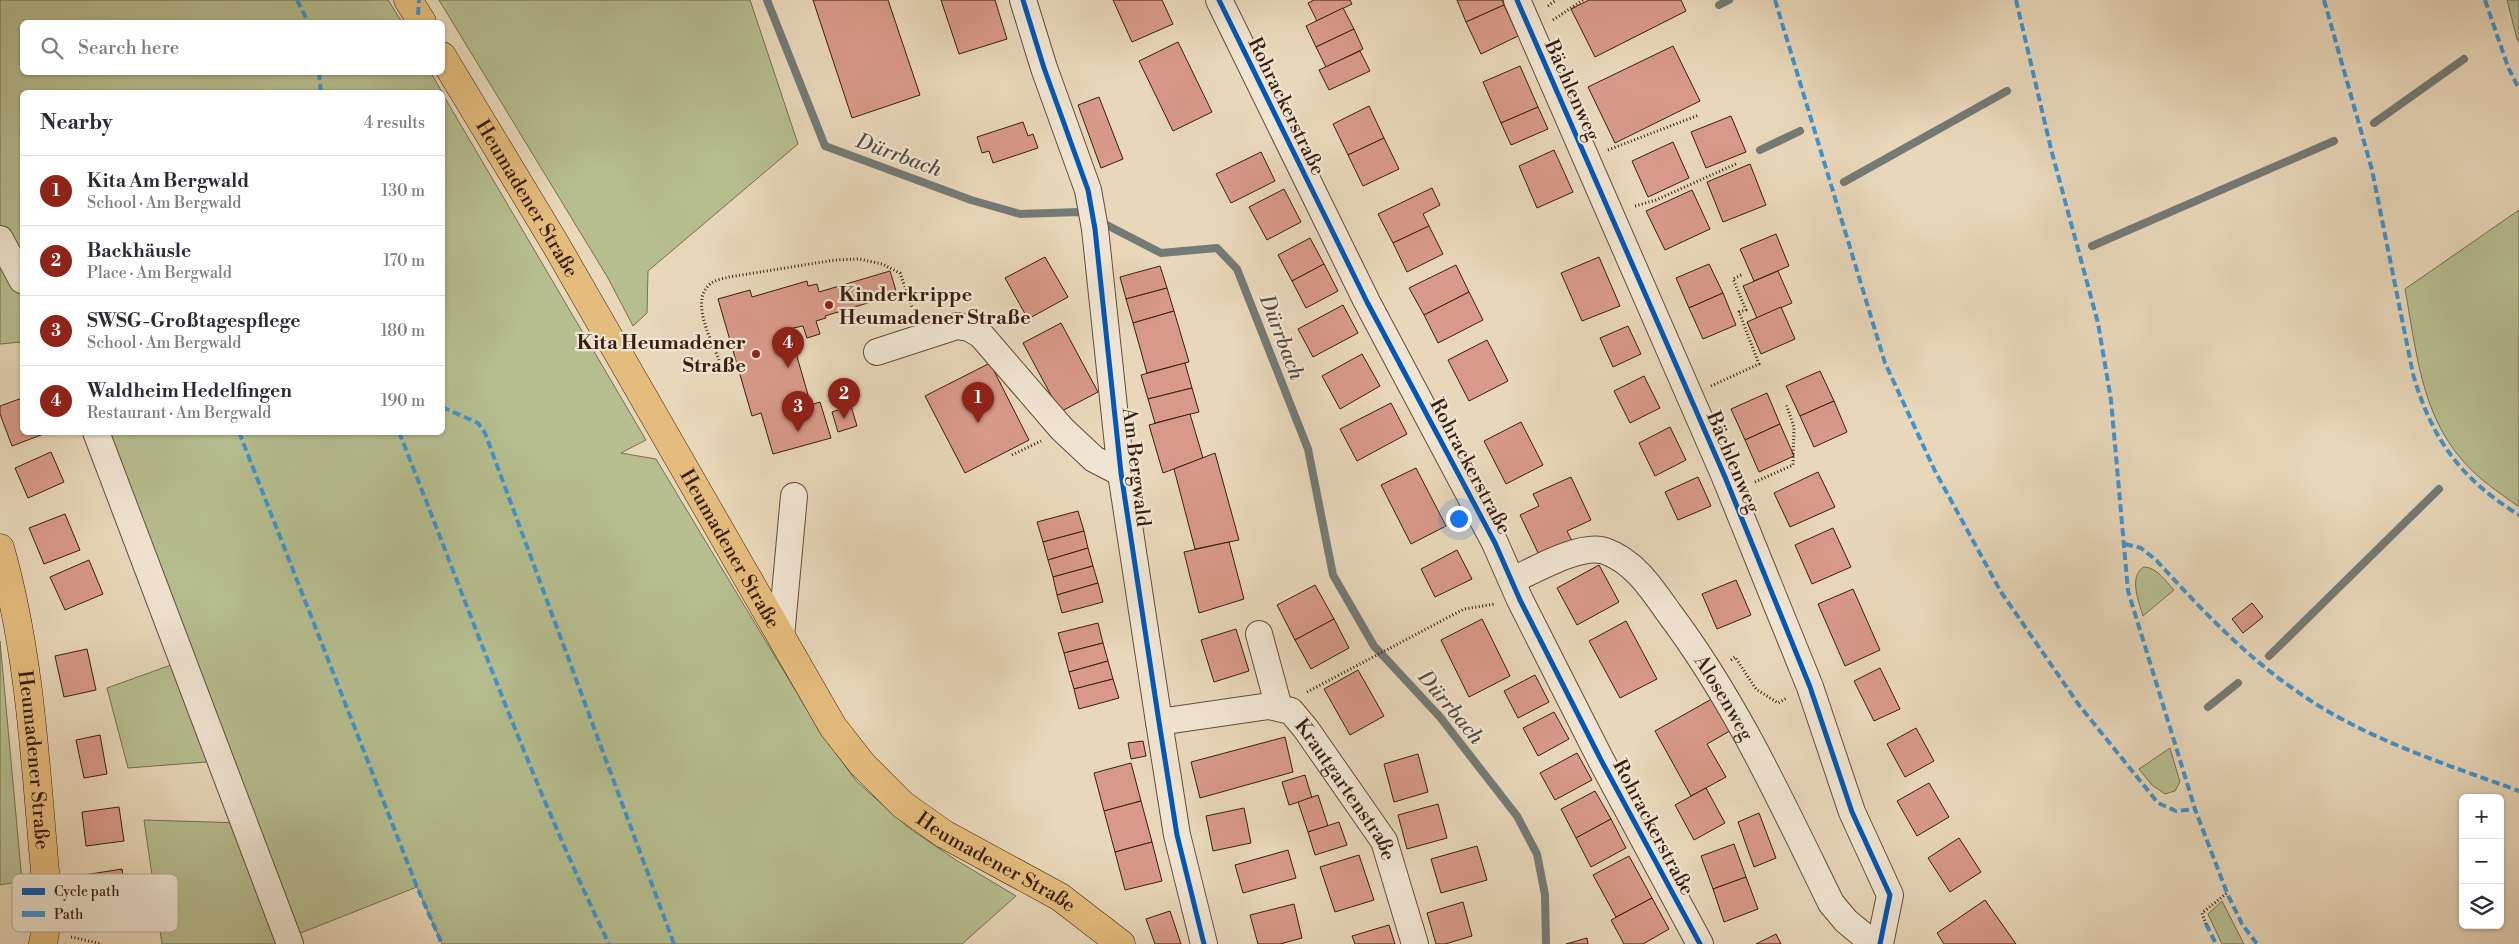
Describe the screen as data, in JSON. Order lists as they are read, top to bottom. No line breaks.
{"streets":{"main road":["Heumadener Straße"],"street":["Bächlenweg","Rohrackerstraße","Am Bergwald","Alosenweg","Krautgartenstraße"]},"crossings":[["Rohrackerstraße","Alosenweg"],["Am Bergwald","Krautgartenstraße"]],"water":["Dürrbach"],"places":["Kinderkrippe Heumadener Straße","Kita Heumadener Straße"],"legend":["Cycle path","Path"],"page":{"search":"Search here","heading":["Nearby","4 results"],"list":[{"mark":"1","name":"Kita Am Bergwald","note":"School · Am Bergwald","value":"130 m"},{"mark":"2","name":"Backhäusle","note":"Place · Am Bergwald","value":"170 m"},{"mark":"3","name":"SWSG-Großtagespflege","note":"School · Am Bergwald","value":"180 m"},{"mark":"4","name":"Waldheim Hedelfingen","note":"Restaurant · Am Bergwald","value":"190 m"}],"pins":["4","2","1","3"],"map_buttons":["+","−"]}}
